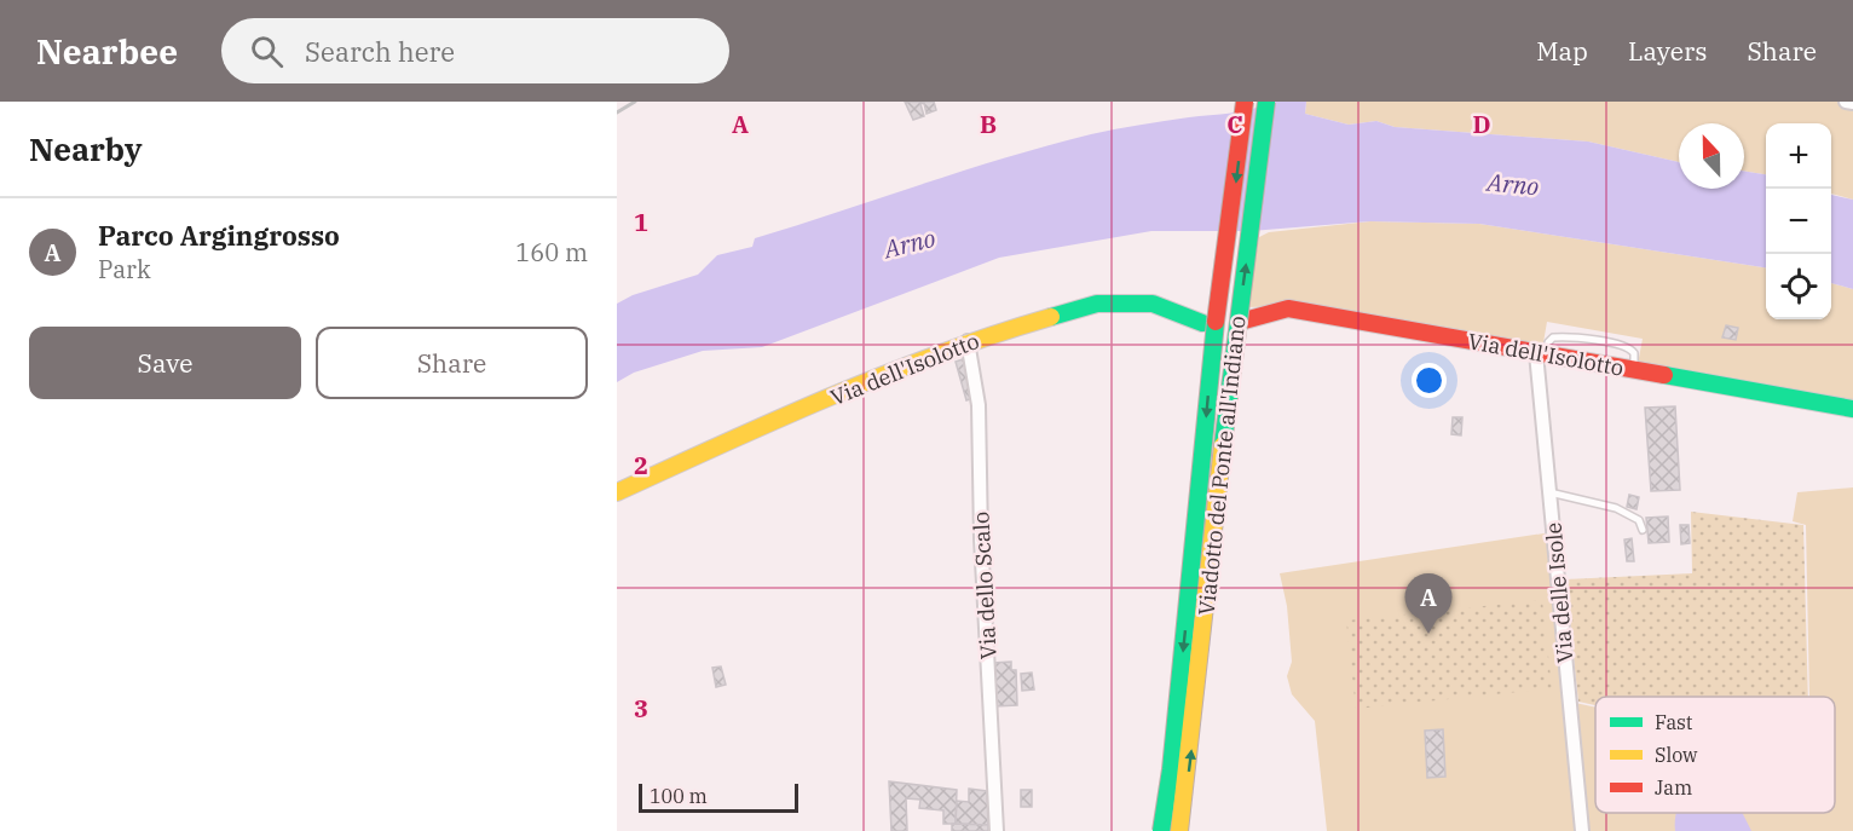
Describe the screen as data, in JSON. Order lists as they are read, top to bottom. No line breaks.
{"streets":{"main road":["Via dell'Isolotto","Viadotto del Ponte all'Indiano"],"street":["Via dello Scalo","Via delle Isole"]},"crossings":[["Via dell'Isolotto","Via dello Scalo"],["Via dell'Isolotto","Via delle Isole"]],"water":["Arno"],"legend":["Fast","Slow","Jam"],"scale_bar":"100 m","north":"top","page":{"header":"Nearbee","search":"Search here","nav":["Map","Layers","Share"],"heading":"Nearby","map_buttons":["+","−"],"list":[{"mark":"A","name":"Parco Argingrosso","note":"Park","value":"160 m"}],"buttons":["Save","Share"],"pins":"A","scale":"100 m"},"grid":{"columns":["A","B","C","D"],"rows":["1","2","3"]}}
